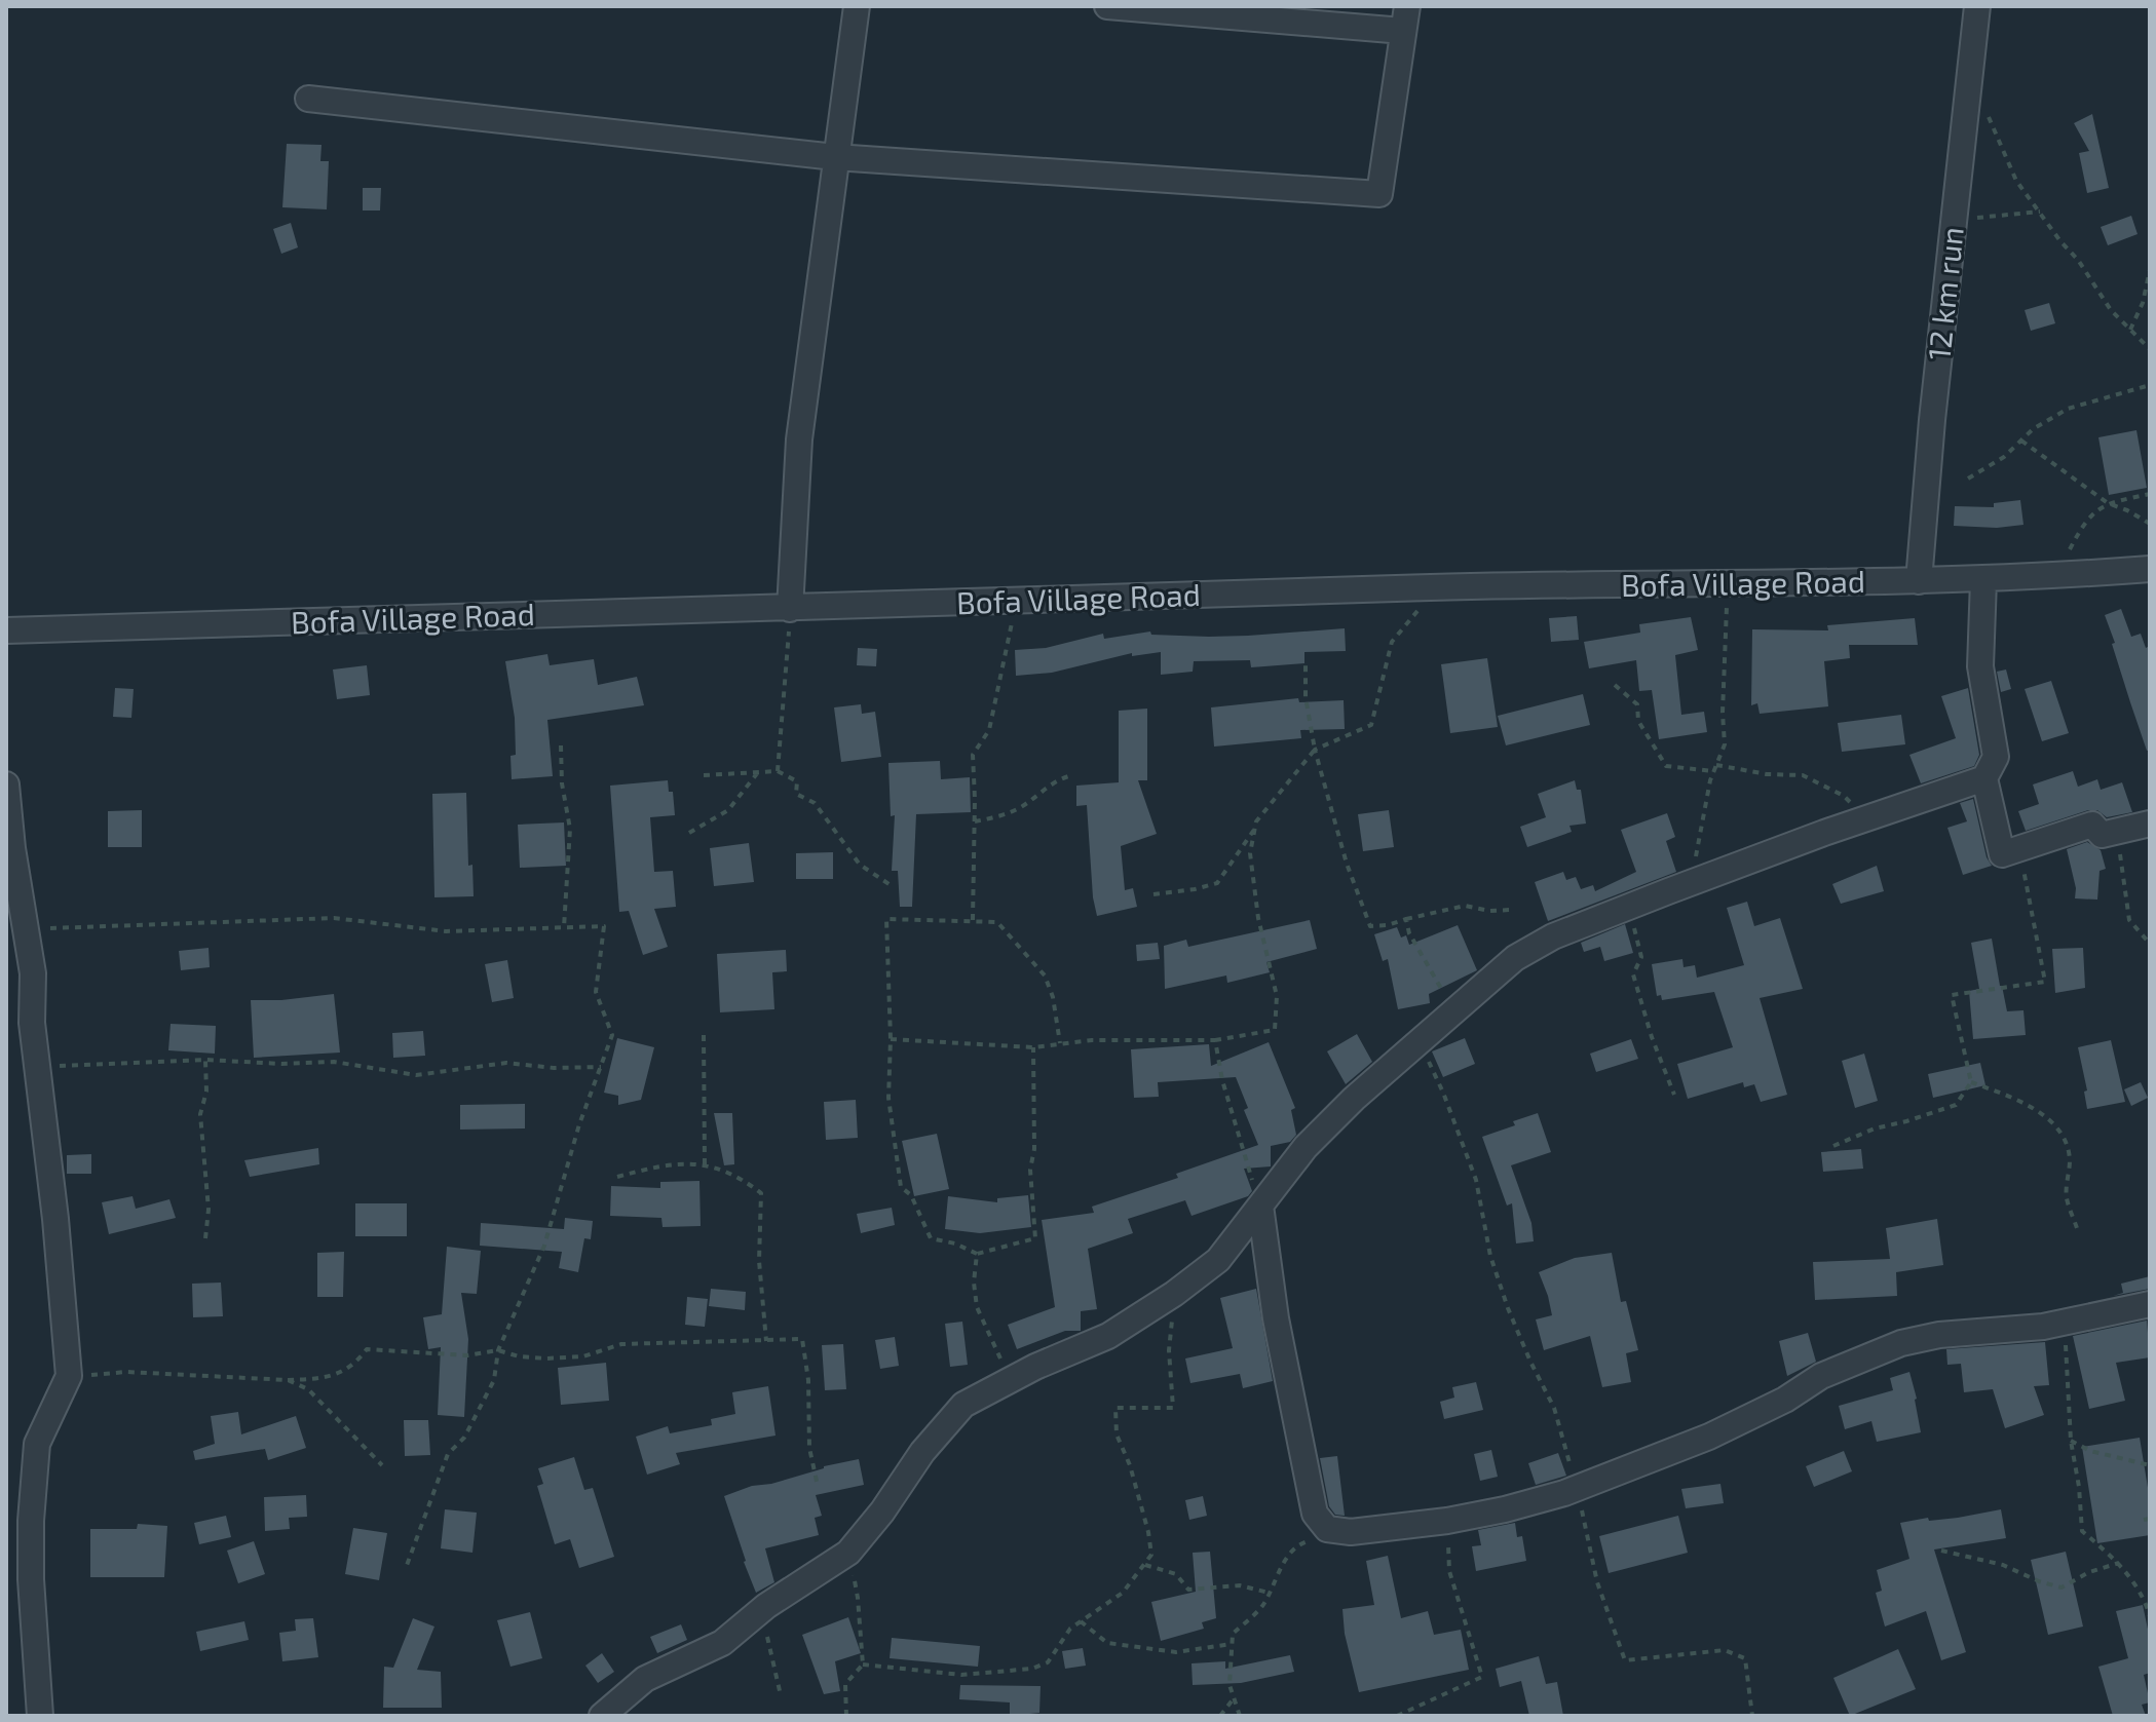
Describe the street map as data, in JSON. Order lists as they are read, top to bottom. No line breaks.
{"streets":{"street":["12 km run","Bofa Village Road"]},"crossings":[["12 km run","Bofa Village Road"]]}
